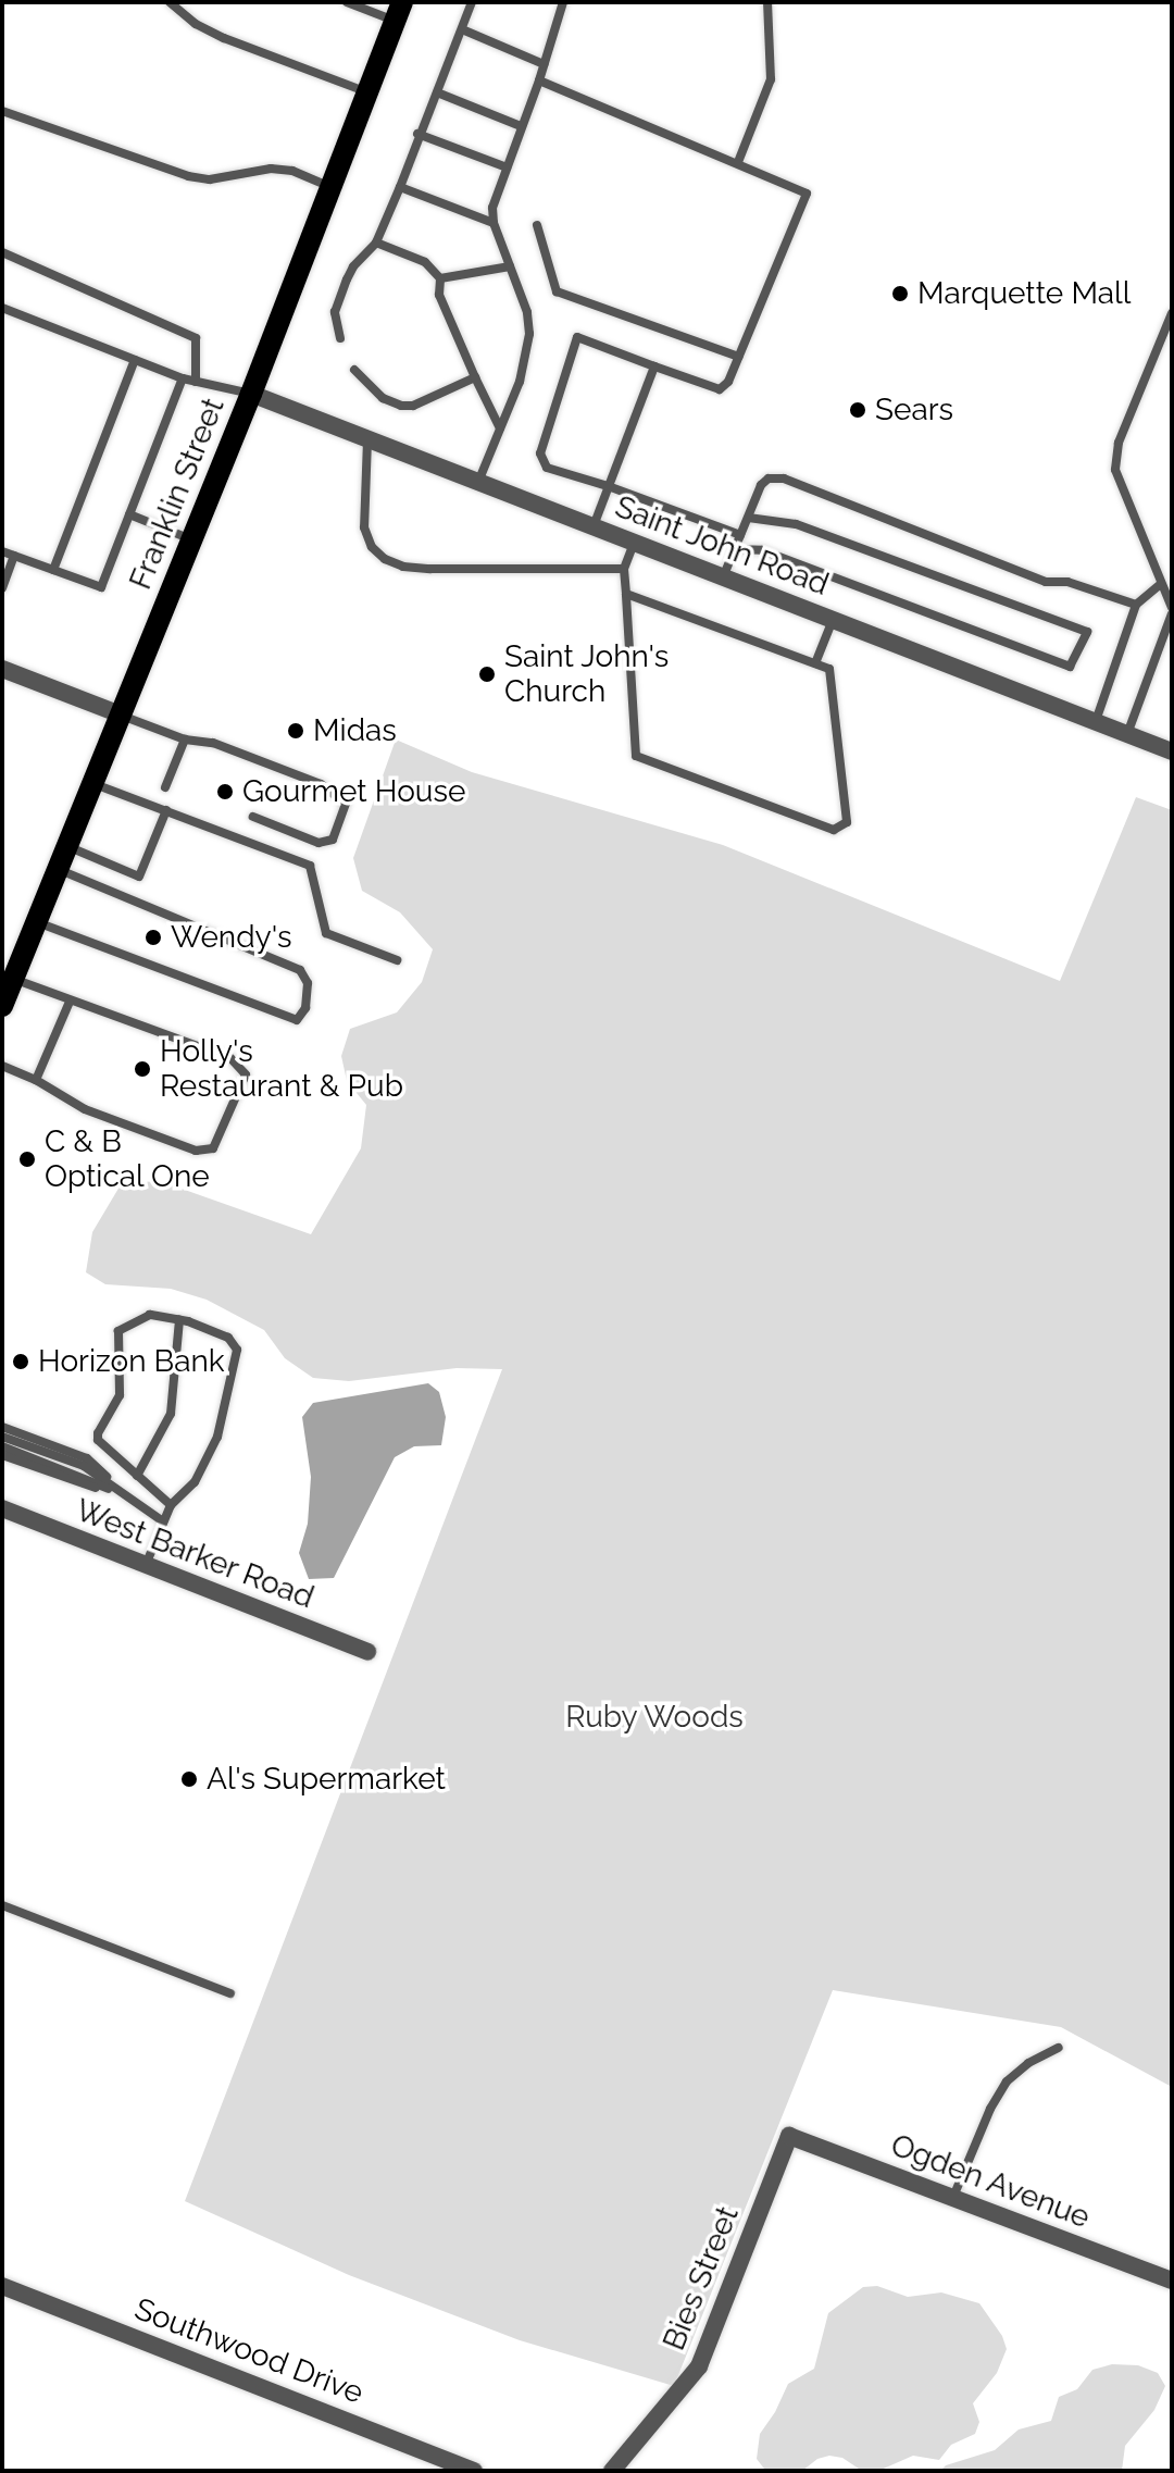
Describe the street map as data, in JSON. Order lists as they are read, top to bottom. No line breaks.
{"streets":{"main road":["Franklin Street"],"street":["Saint John Road","West Barker Road","Ogden Avenue","Bies Street","Southwood Drive"]},"crossings":[["Franklin Street","Saint John Road"],["Ogden Avenue","Bies Street"]],"parks":["Ruby Woods"],"places":["Marquette Mall","Sears","Saint John's Church","Midas","Gourmet House","Wendy's","Holly's Restaurant & Pub","C & B Optical One","Horizon Bank","Al's Supermarket"]}
